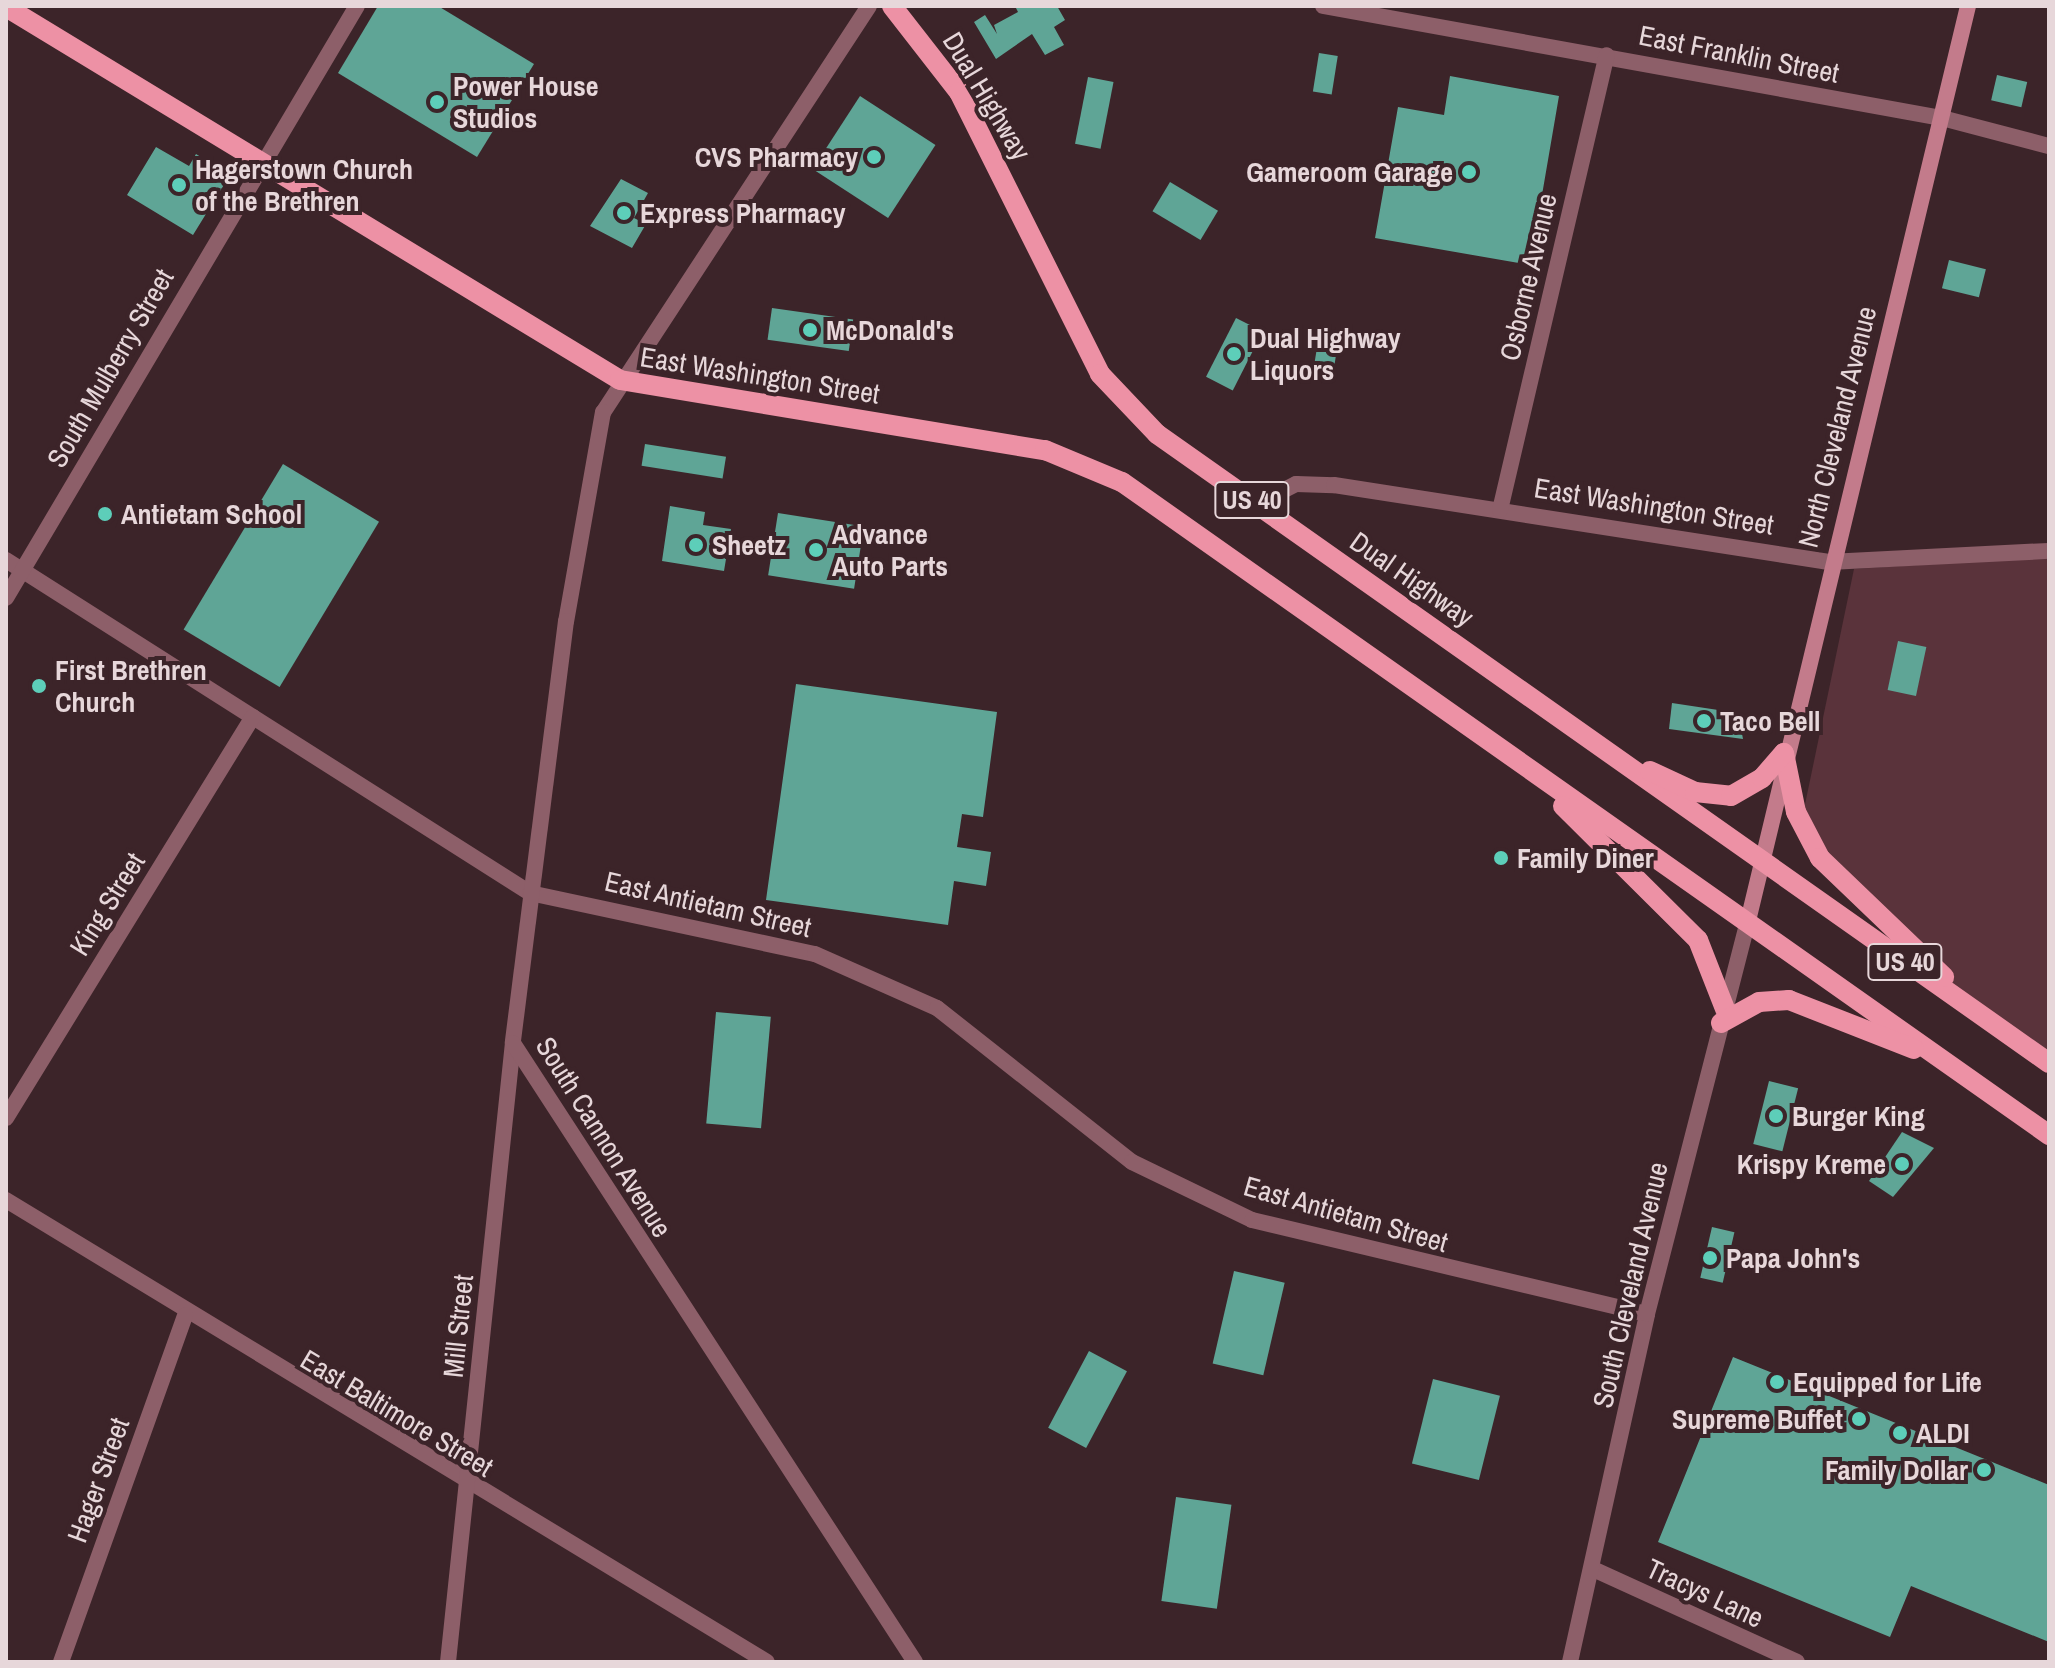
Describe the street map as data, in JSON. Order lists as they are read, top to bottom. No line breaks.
{"streets":{"main road":["Dual Highway","East Washington Street","North Cleveland Avenue","US 40"],"street":["East Franklin Street","Osborne Avenue","South Mulberry Street","King Street","East Antietam Street","South Cannon Avenue","South Cleveland Avenue","Mill Street","East Baltimore Street","Hager Street","Tracys Lane"]},"crossings":[["East Franklin Street","Osborne Avenue"],["East Franklin Street","North Cleveland Avenue"],["Dual Highway","East Washington Street"],["Dual Highway","North Cleveland Avenue"],["Osborne Avenue","East Washington Street"],["South Mulberry Street","East Washington Street"],["South Mulberry Street","East Antietam Street"],["East Washington Street","North Cleveland Avenue"],["East Washington Street","US 40"],["East Washington Street","South Cannon Avenue"],["North Cleveland Avenue","US 40"],["North Cleveland Avenue","South Cleveland Avenue"],["US 40","South Cleveland Avenue"],["King Street","East Antietam Street"],["East Antietam Street","South Cannon Avenue"],["East Antietam Street","South Cleveland Avenue"],["South Cannon Avenue","Mill Street"],["South Cleveland Avenue","Tracys Lane"],["Mill Street","East Baltimore Street"],["East Baltimore Street","Hager Street"]],"places":["Power House Studios","CVS Pharmacy","Gameroom Garage","Hagerstown Church of the Brethren","Express Pharmacy","McDonald's","Dual Highway Liquors","Antietam School","Sheetz","Advance Auto Parts","First Brethren Church","Taco Bell","Family Diner","Burger King","Krispy Kreme","Papa John's","Equipped for Life","Supreme Buffet","ALDI","Family Dollar"]}
